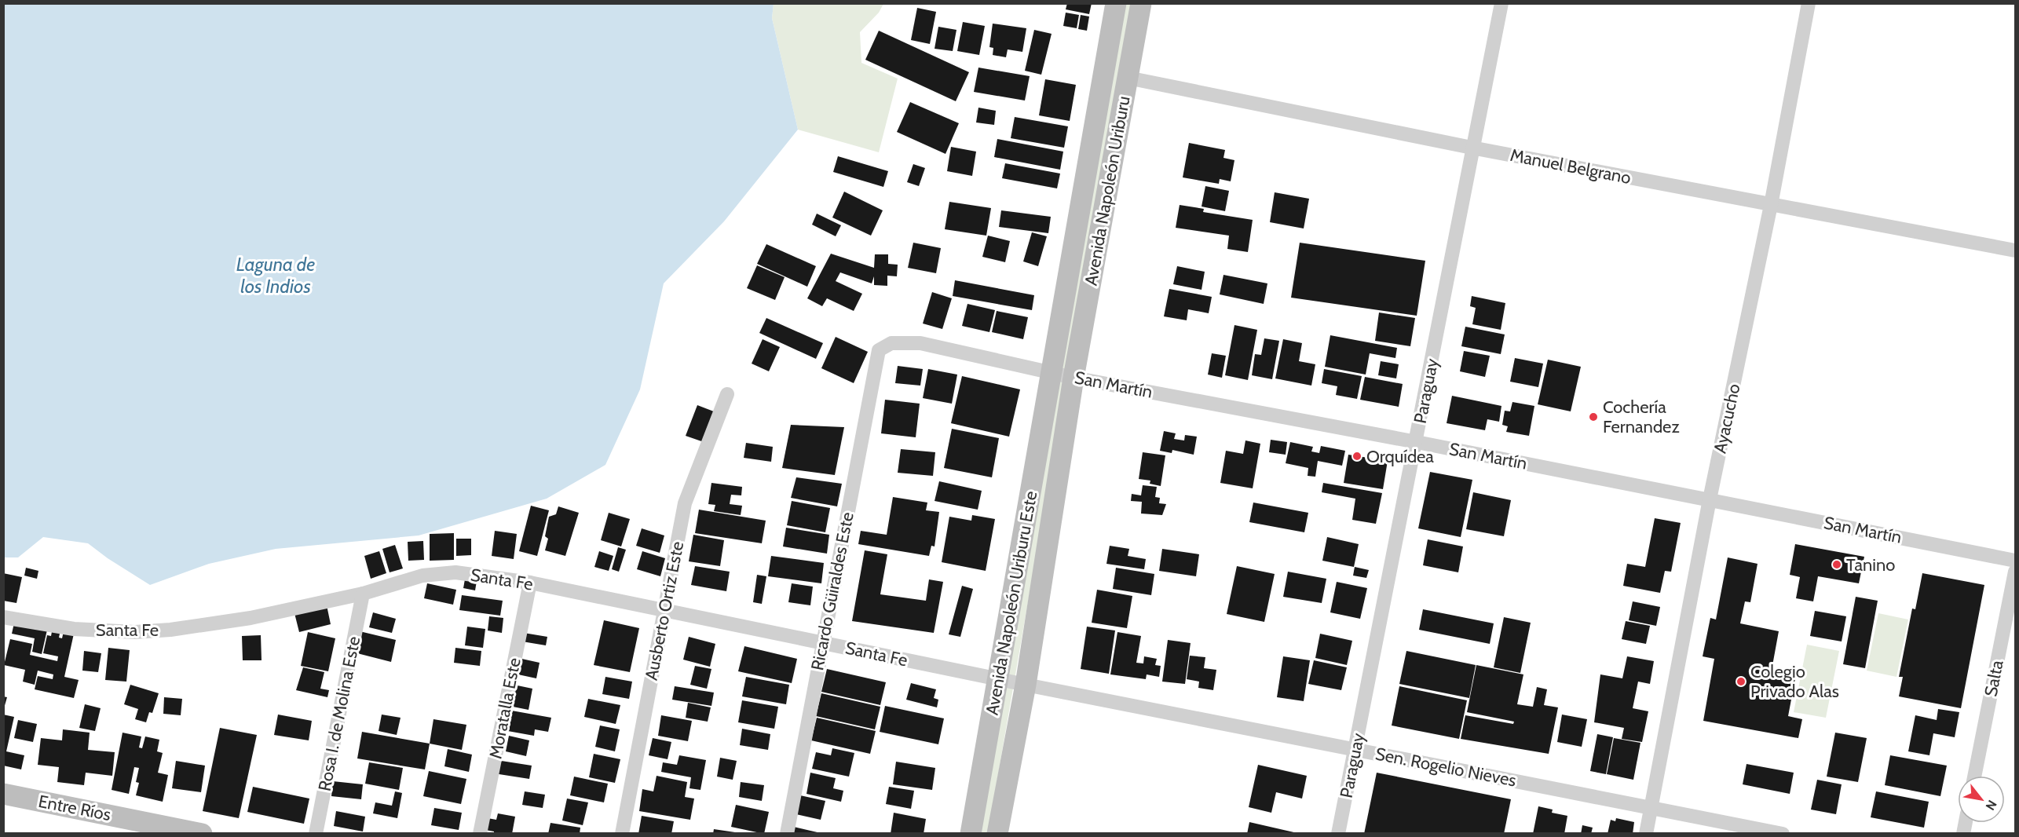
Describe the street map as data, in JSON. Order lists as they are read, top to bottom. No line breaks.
{"streets":{"main road":["Avenida Napoleón Uriburu","Avenida Napoleón Uriburu Este","Entre Ríos"],"street":["Manuel Belgrano","San Martín","Paraguay","Ayacucho","Santa Fe","Ricardo Güiraldes Este","Ausberto Ortiz Este","Salta","Moratalla Este","Rosa I. de Molina Este","Sen. Rogelio Nieves"]},"crossings":[["Manuel Belgrano","Avenida Napoleón Uriburu"],["Manuel Belgrano","Paraguay"],["Manuel Belgrano","Ayacucho"],["Avenida Napoleón Uriburu","San Martín"],["Avenida Napoleón Uriburu","Avenida Napoleón Uriburu Este"],["San Martín","Paraguay"],["San Martín","Ayacucho"],["San Martín","Ricardo Güiraldes Este"],["San Martín","Avenida Napoleón Uriburu Este"],["Paraguay","Sen. Rogelio Nieves"],["Ayacucho","Sen. Rogelio Nieves"],["Santa Fe","Ricardo Güiraldes Este"],["Santa Fe","Avenida Napoleón Uriburu Este"],["Santa Fe","Ausberto Ortiz Este"],["Santa Fe","Moratalla Este"],["Santa Fe","Rosa I. de Molina Este"],["Santa Fe","Sen. Rogelio Nieves"],["Avenida Napoleón Uriburu Este","Sen. Rogelio Nieves"]],"water":["Laguna de los Indios"],"places":["Cochería Fernandez","Orquídea","Tanino","Colegio Privado Alas"],"north":"bottom right"}
